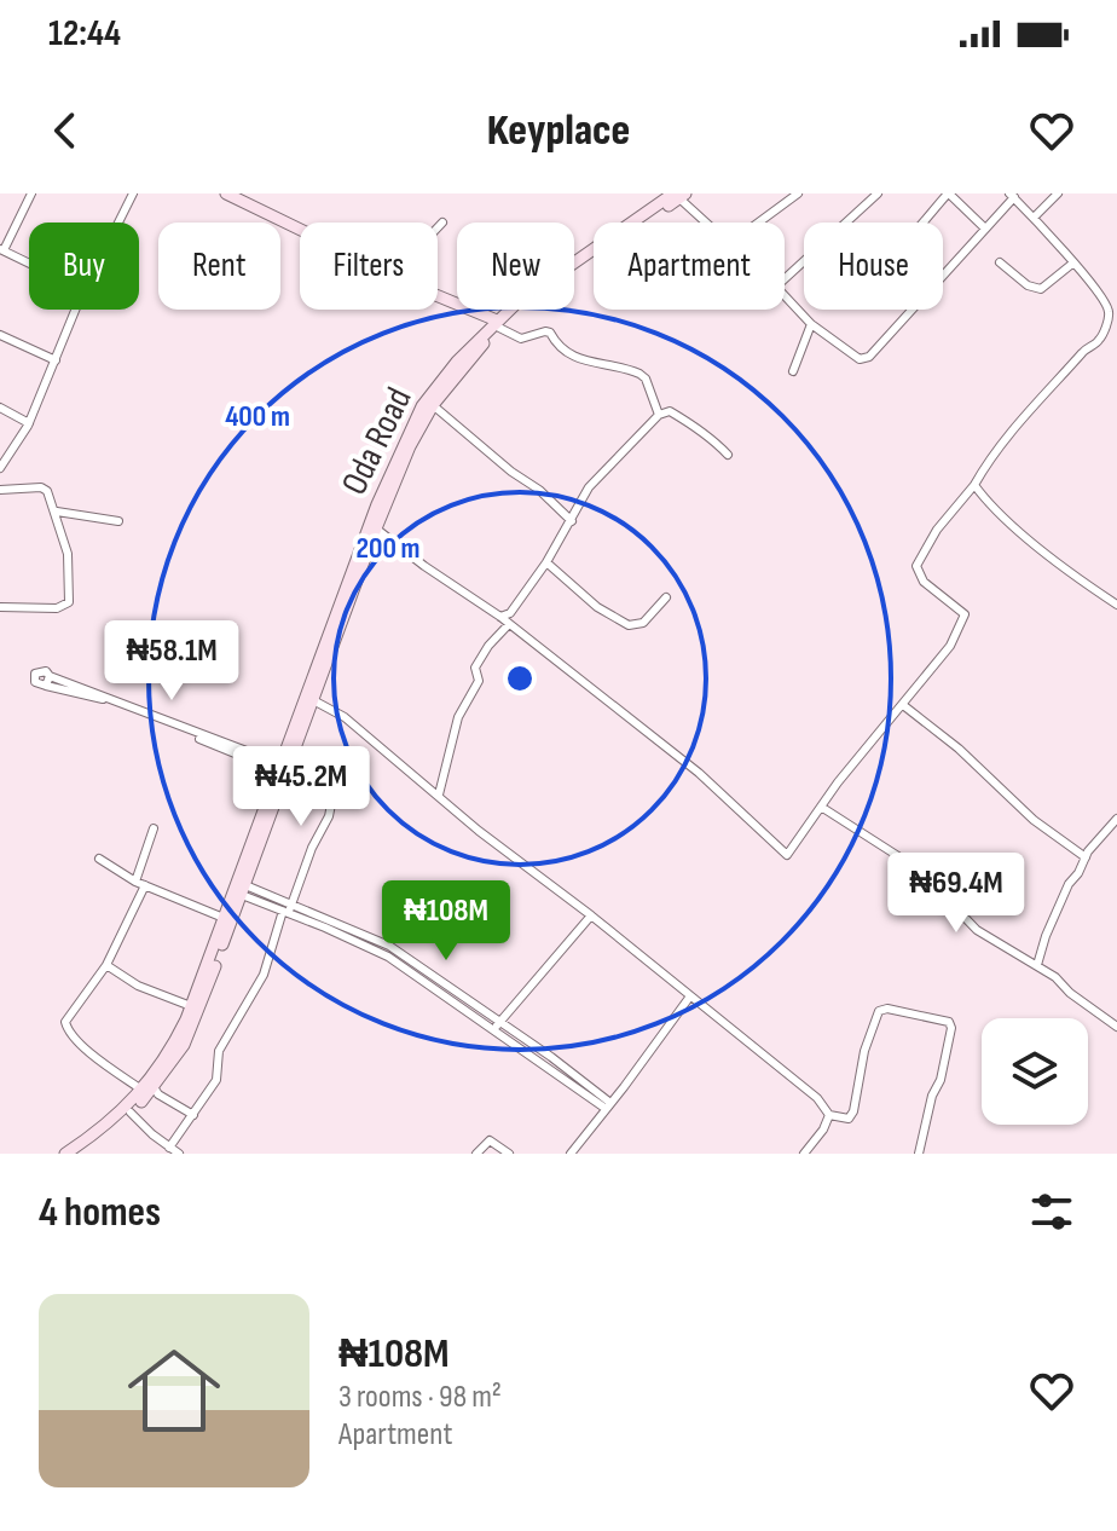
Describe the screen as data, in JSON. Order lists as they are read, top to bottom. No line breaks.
{"streets":{"street":["Oda Road"]},"page":{"status":"12:44","header":"Keyplace","chip":["Buy","Rent","Filters","New","Apartment","House"],"price":["₦58.1M","₦45.2M","₦69.4M","₦108M"],"heading":"4 homes","list":[{"name":"₦108M","note":"3 rooms · 98 m² · Apartment"}]},"rings":["400 m","200 m"]}
